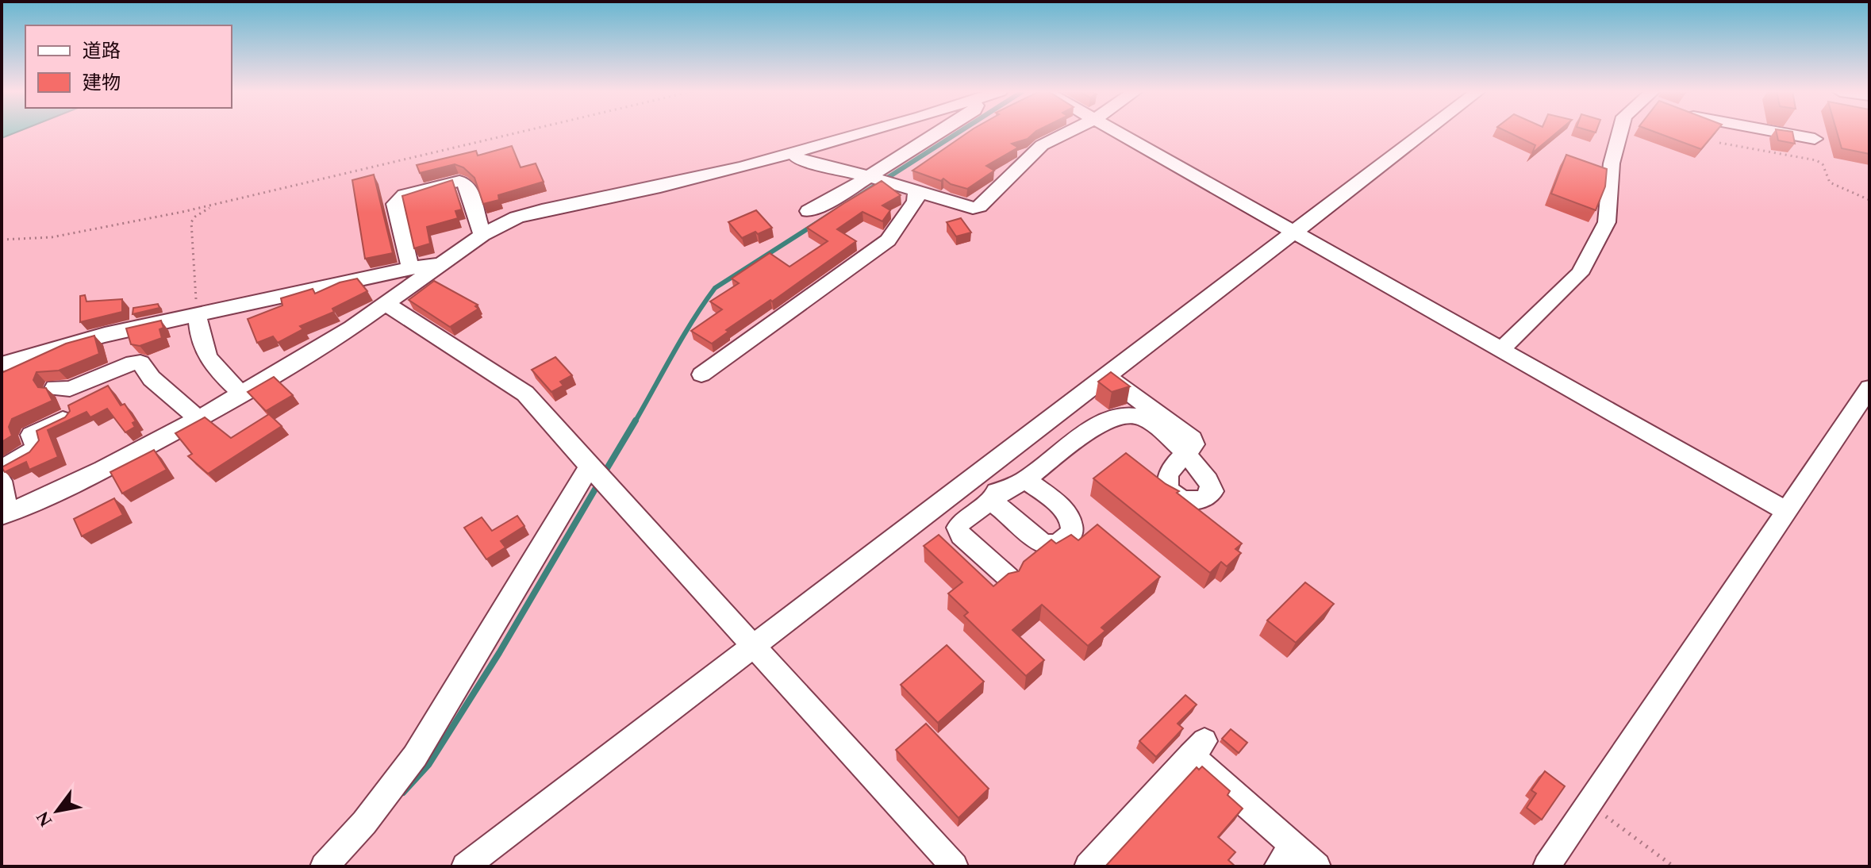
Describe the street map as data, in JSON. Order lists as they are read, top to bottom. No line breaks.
{"legend":["道路","建物"],"north":"bottom left"}
